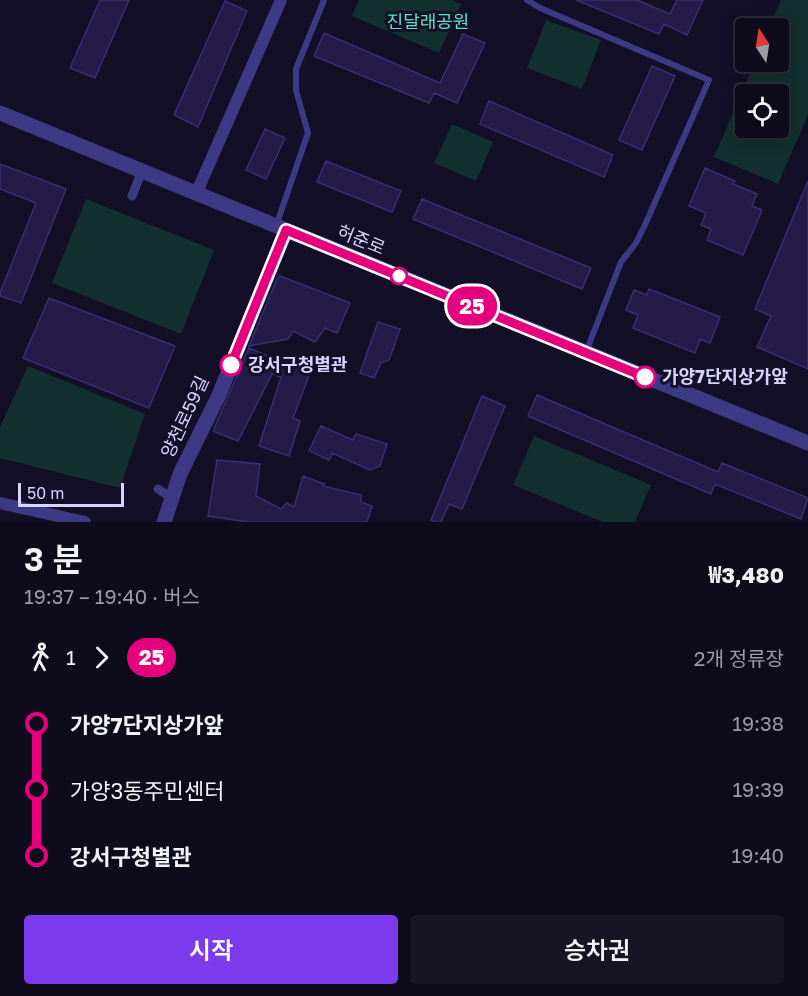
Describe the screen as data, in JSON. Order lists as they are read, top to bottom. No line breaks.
{"streets":{"street":["허준로","양천로59길"]},"crossings":[["허준로","양천로59길"]],"parks":["진달래공원"],"places":["강서구청별관","가양7단지상가앞"],"lines":["bus line 25"],"scale_bar":"50 m","north":"top","page":{"on_map":"25","scale":"50 m","heading":["3 분","19:37 – 19:40 · 버스","₩3,480"],"legs":["1","25","2개 정류장"],"list":[{"name":"가양7단지상가앞","value":"19:38"},{"name":"가양3동주민센터","value":"19:39"},{"name":"강서구청별관","value":"19:40"}],"buttons":["시작","승차권"]}}
